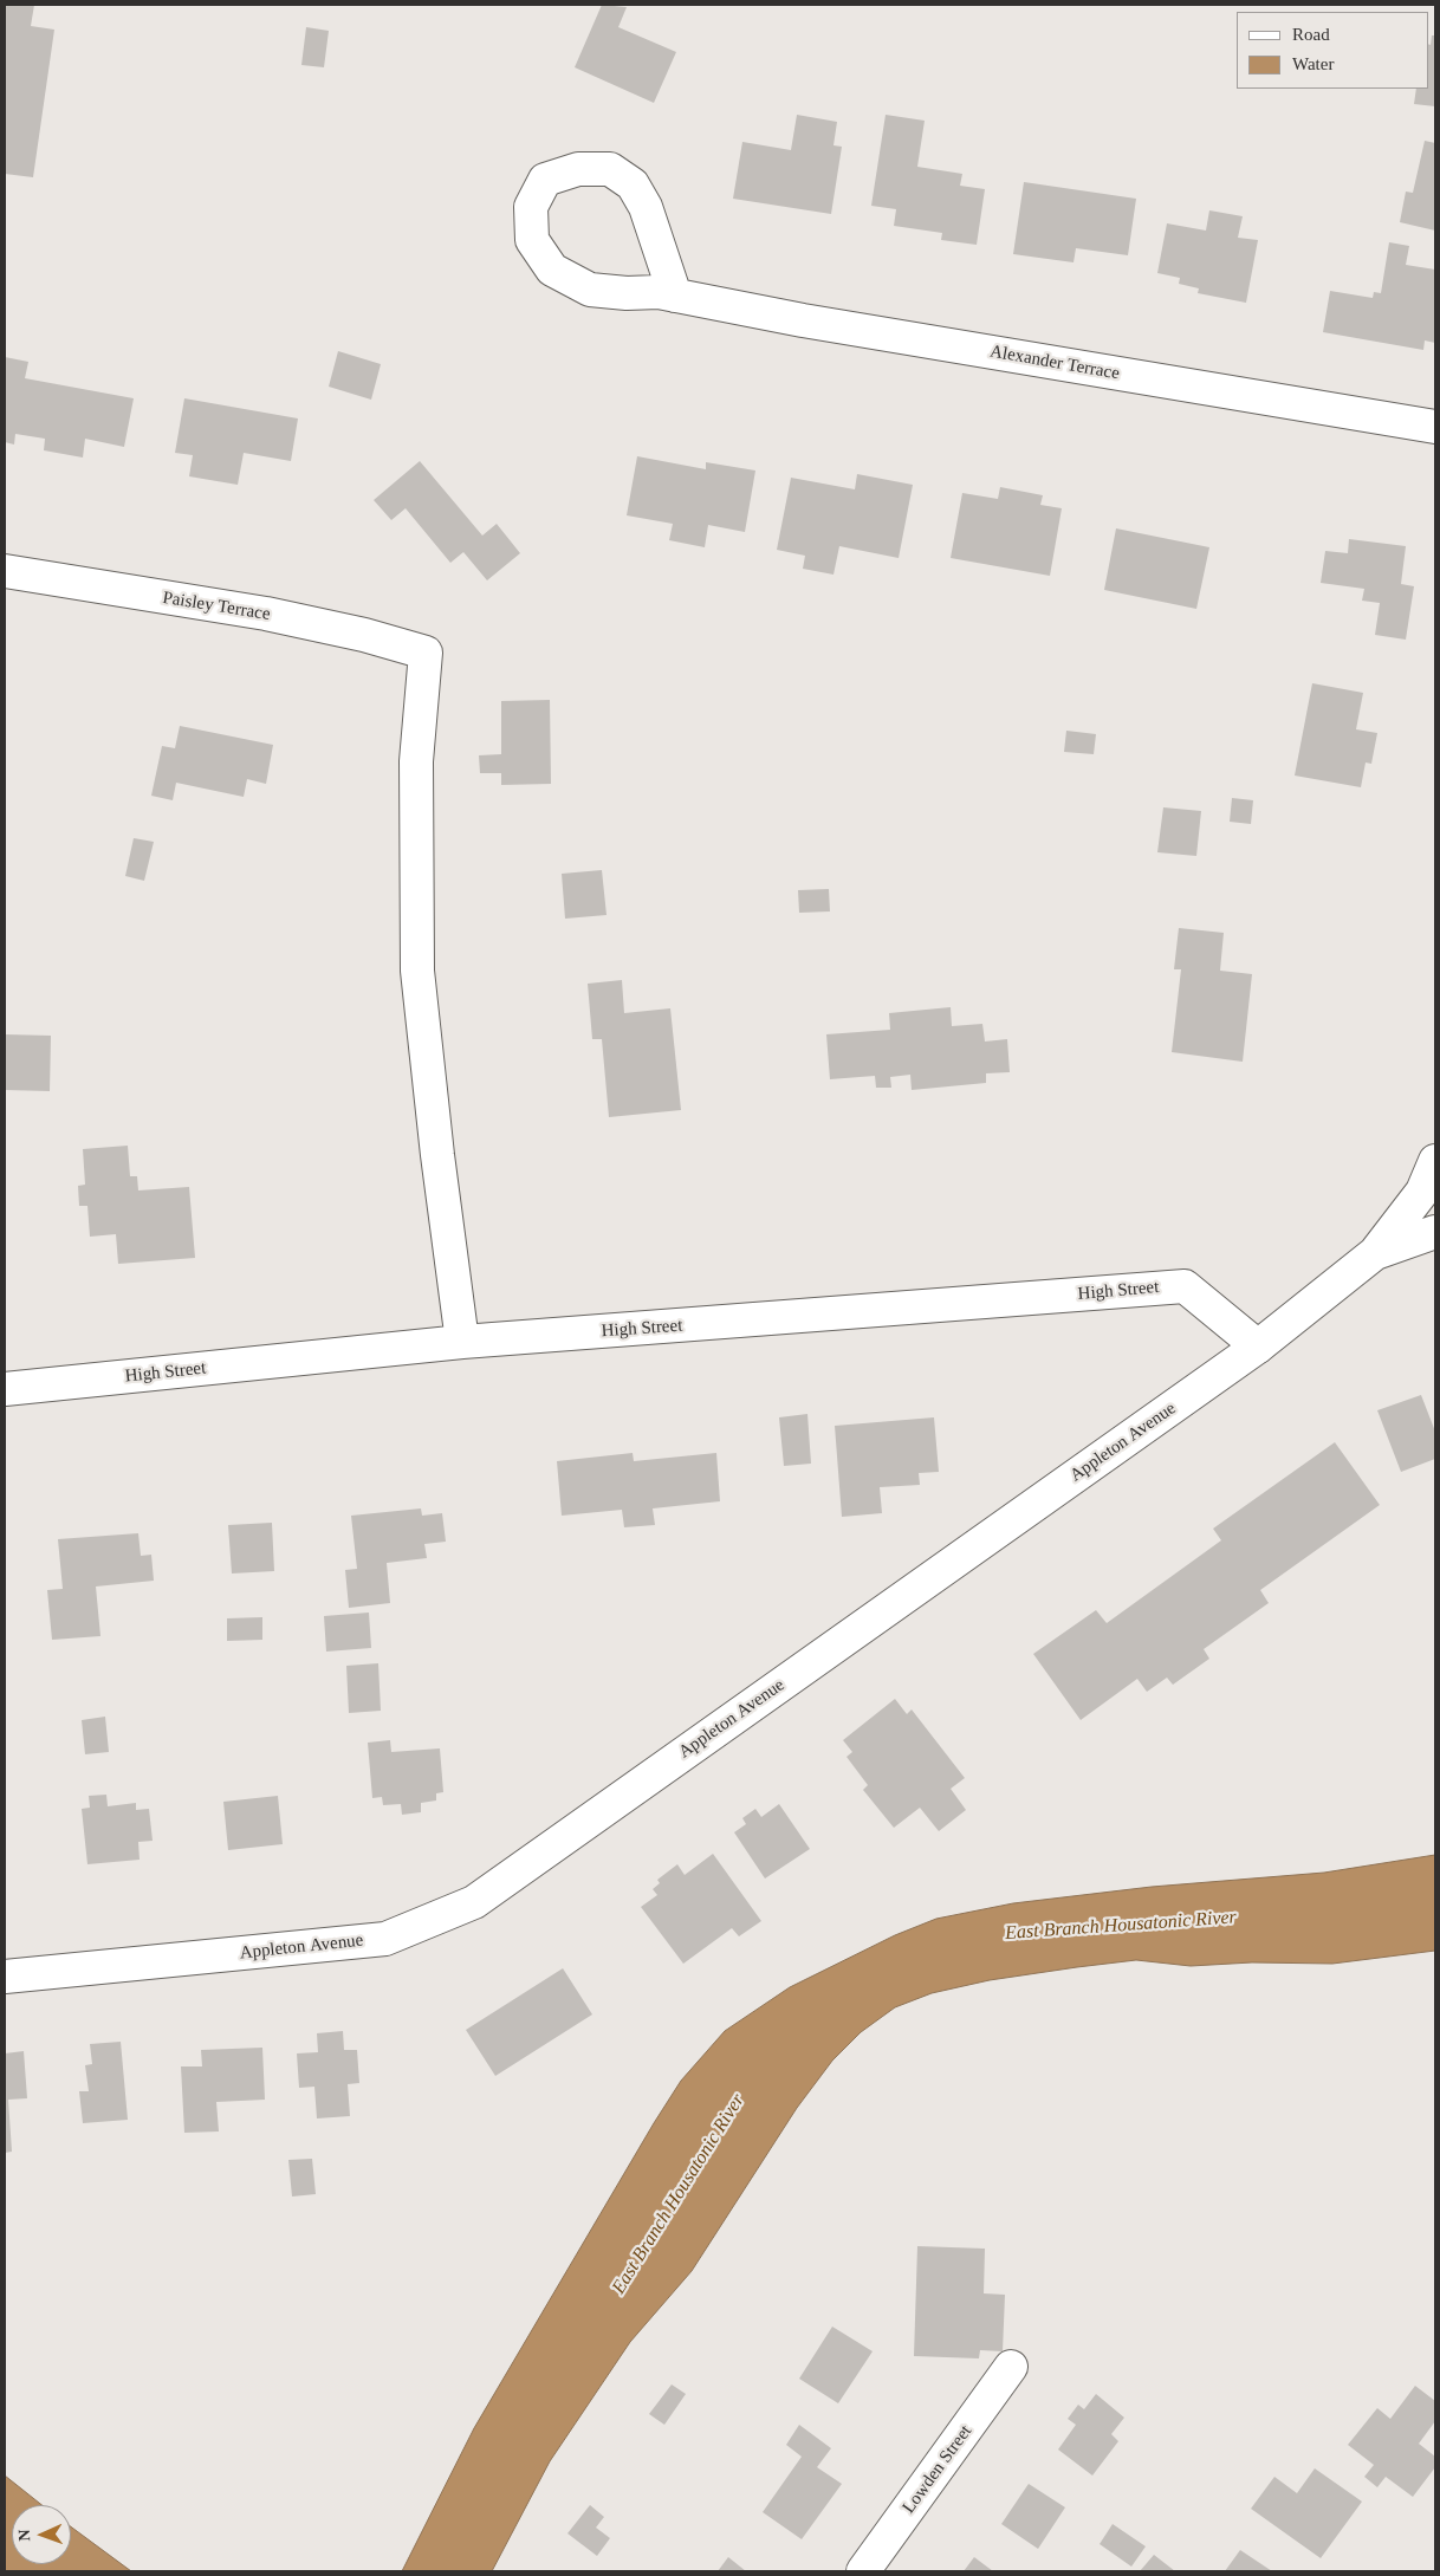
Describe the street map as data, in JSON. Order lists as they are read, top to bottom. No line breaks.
{"streets":{"street":["Alexander Terrace","Paisley Terrace","High Street","Appleton Avenue","Lowden Street"]},"crossings":[["Paisley Terrace","High Street"],["High Street","Appleton Avenue"]],"water":["East Branch Housatonic River"],"legend":["Road","Water"],"north":"left"}
